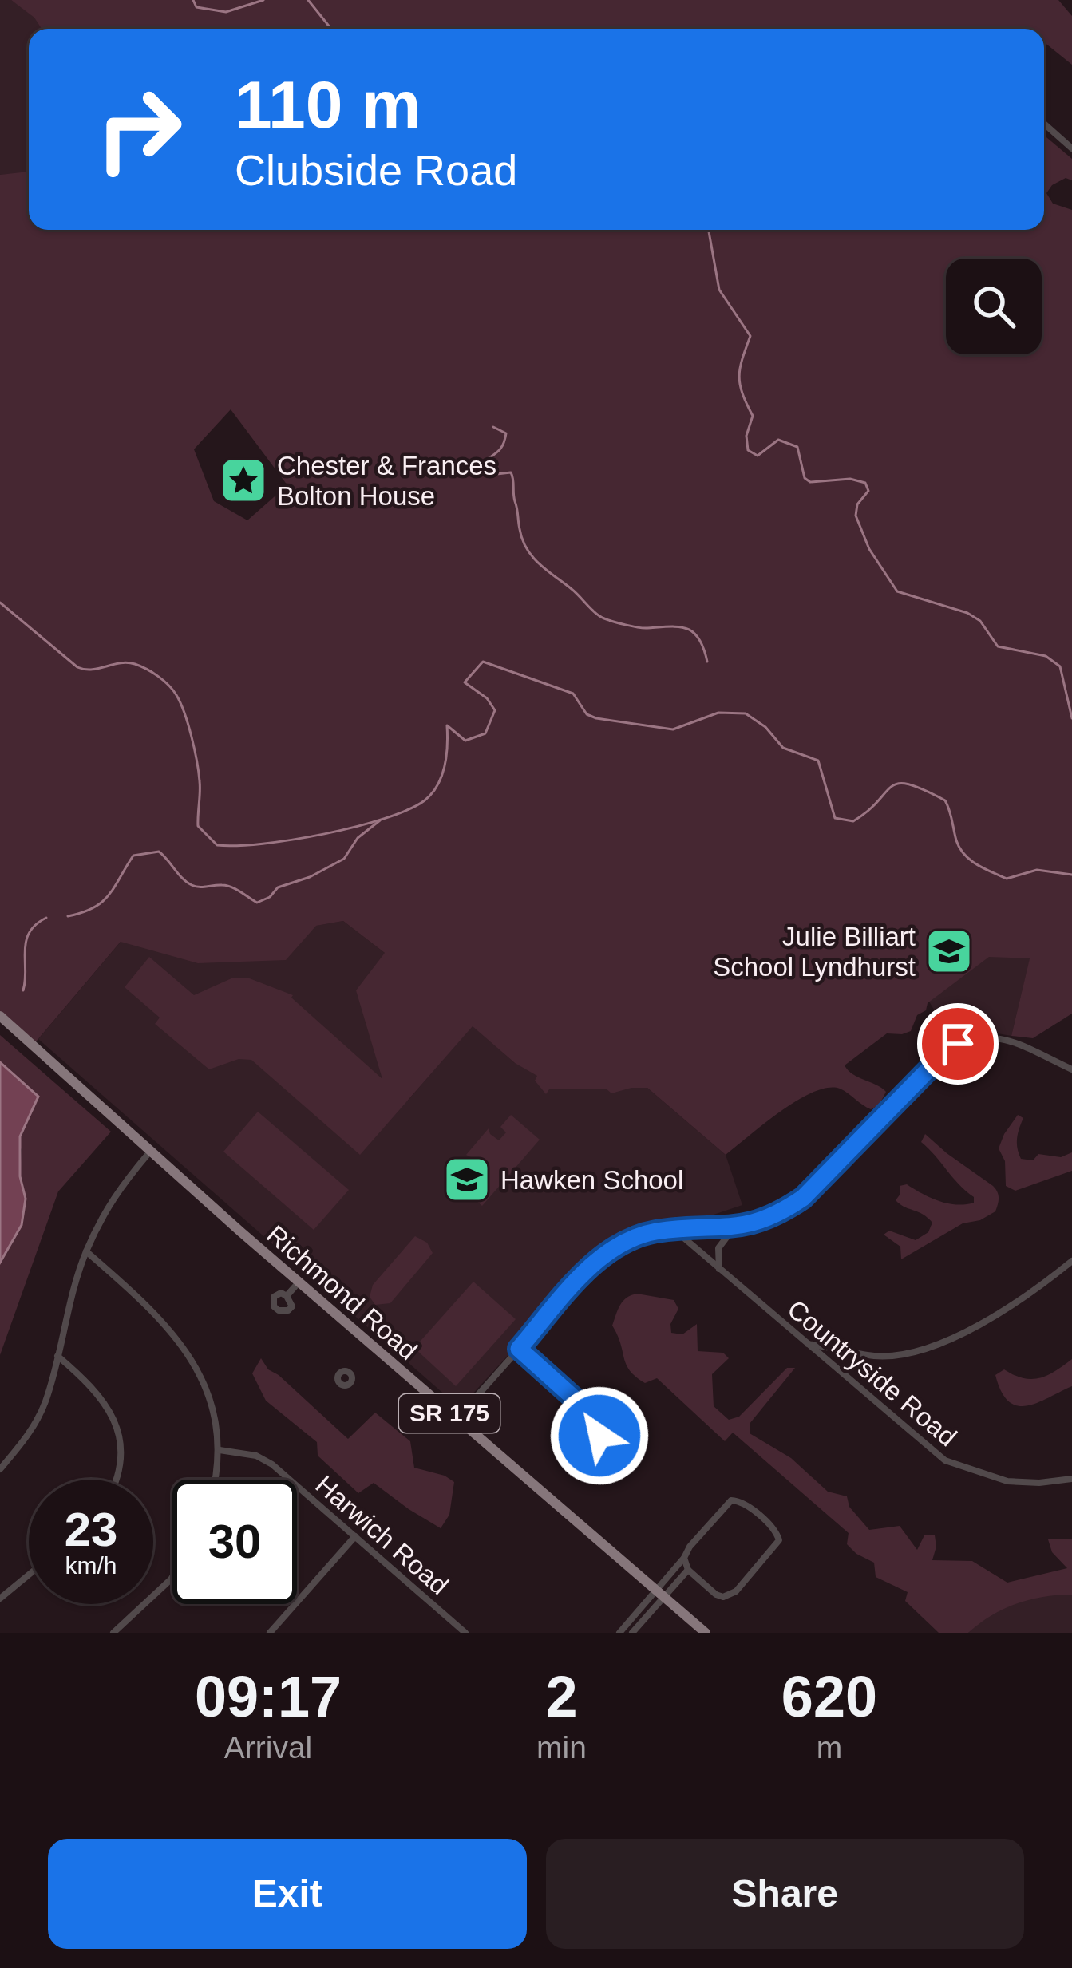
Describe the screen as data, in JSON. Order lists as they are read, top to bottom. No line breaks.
{"streets":{"main road":["Richmond Road","SR 175"],"street":["Countryside Road","Harwich Road"]},"places":{"place":["Chester & Frances Bolton House"],"school or university":["Julie Billiart School Lyndhurst","Hawken School"]},"page":{"turn":["110 m","Clubside Road"],"speed":"23 km/h","limit":"30","eta":["09:17","Arrival","2","min","620","m"],"buttons":["Exit","Share"]}}
